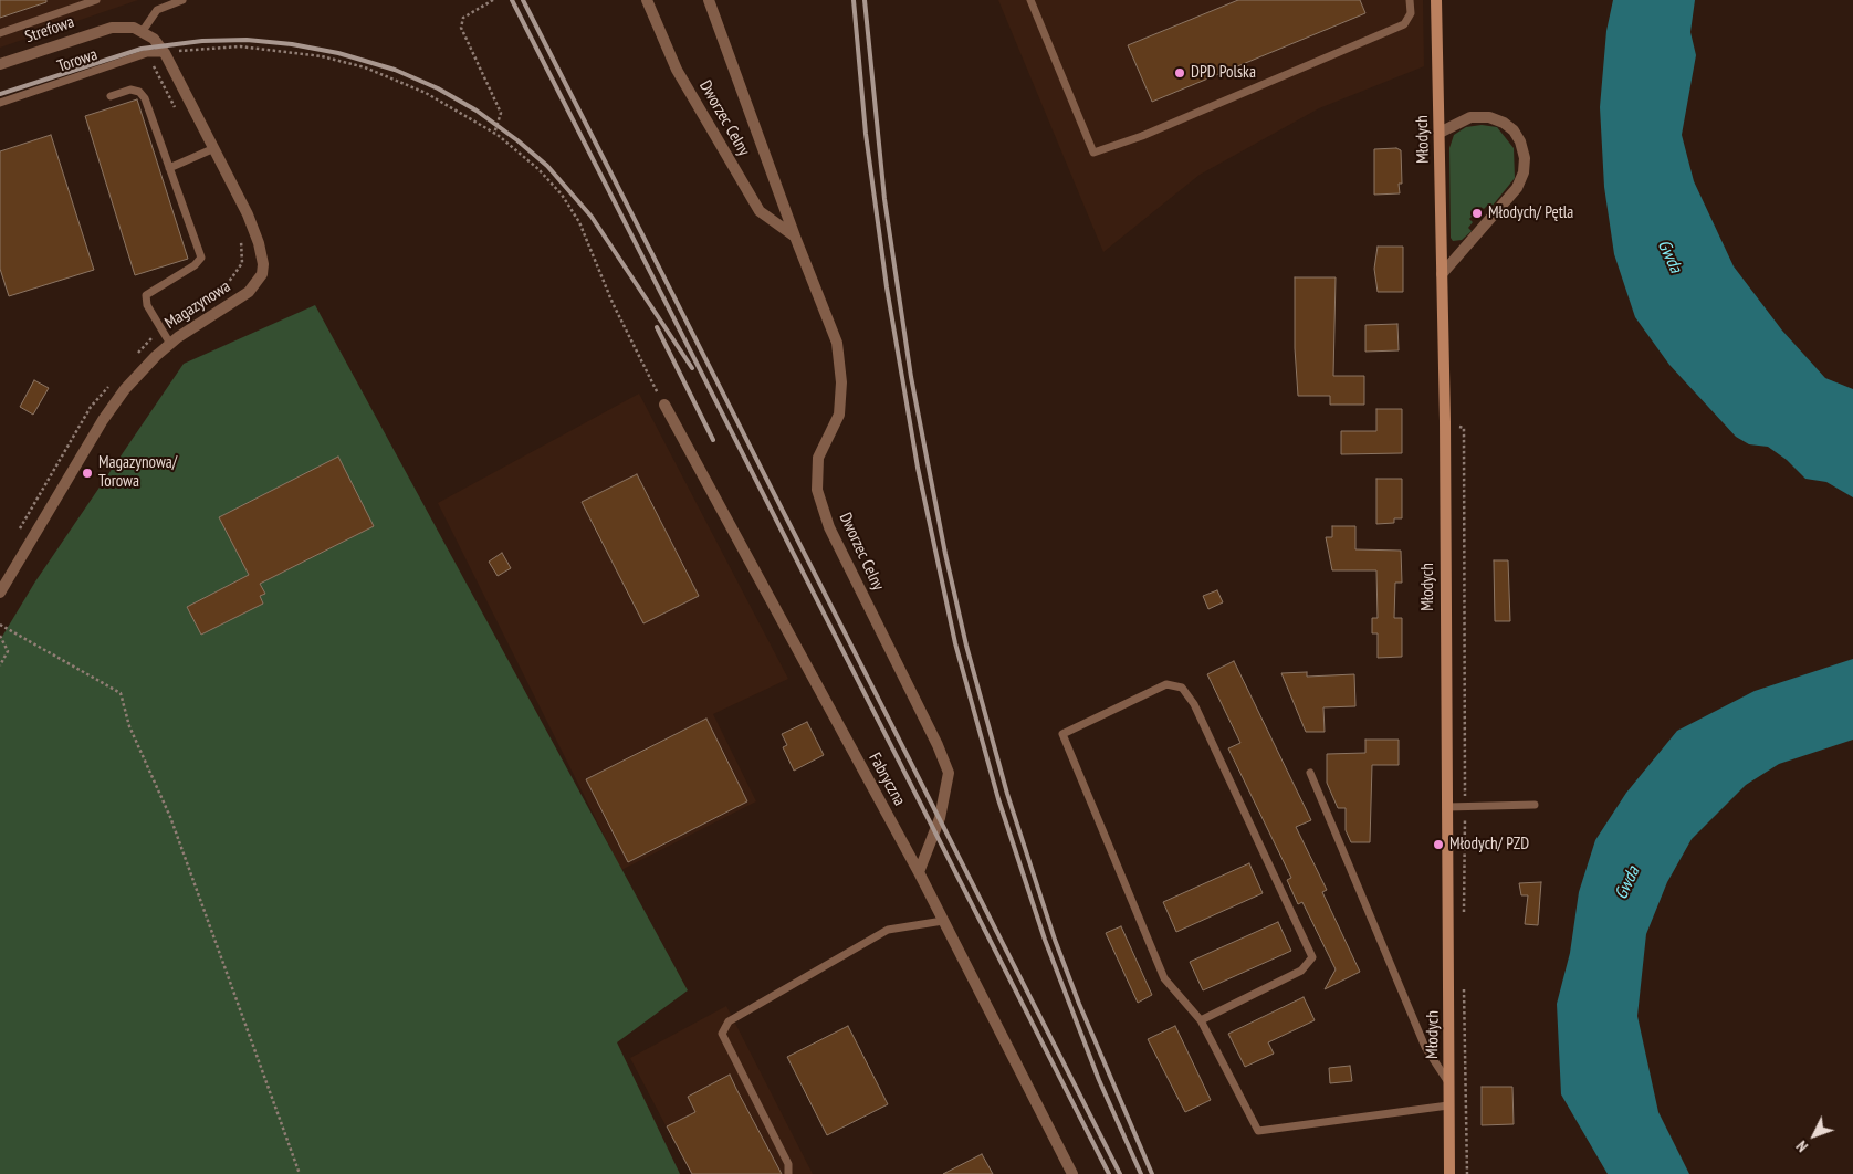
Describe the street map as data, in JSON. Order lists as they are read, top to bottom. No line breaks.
{"streets":{"street":["Strefowa","Dworzec Celny","Młodych","Magazynowa","Fabryczna"],"lane":["Torowa"]},"crossings":[["Strefowa","Magazynowa"],["Torowa","Magazynowa"],["Dworzec Celny","Fabryczna"]],"water":["Gwda"],"places":["DPD Polska","Młodych/ Pętla","Magazynowa/ Torowa","Młodych/ PZD"],"north":"bottom left"}
